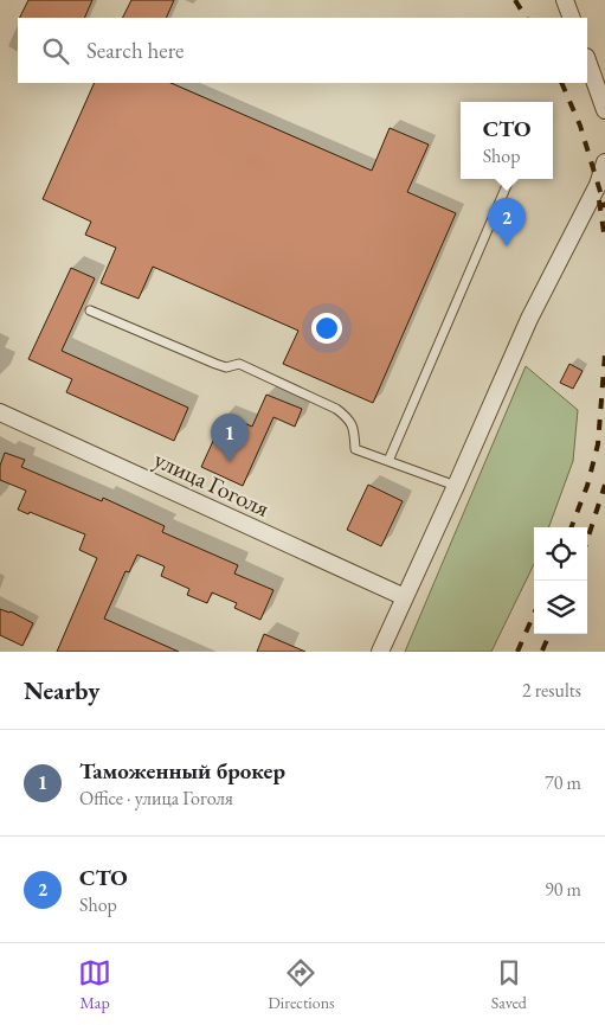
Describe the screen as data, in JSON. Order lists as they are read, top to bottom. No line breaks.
{"streets":{"street":["улица Гоголя"]},"page":{"search":"Search here","popup":["СТО","Shop"],"pins":["2","1"],"heading":["Nearby","2 results"],"list":[{"mark":"1","name":"Таможенный брокер","note":"Office · улица Гоголя","value":"70 m"},{"mark":"2","name":"СТО","note":"Shop","value":"90 m"}],"nav":["Map","Directions","Saved"]}}
